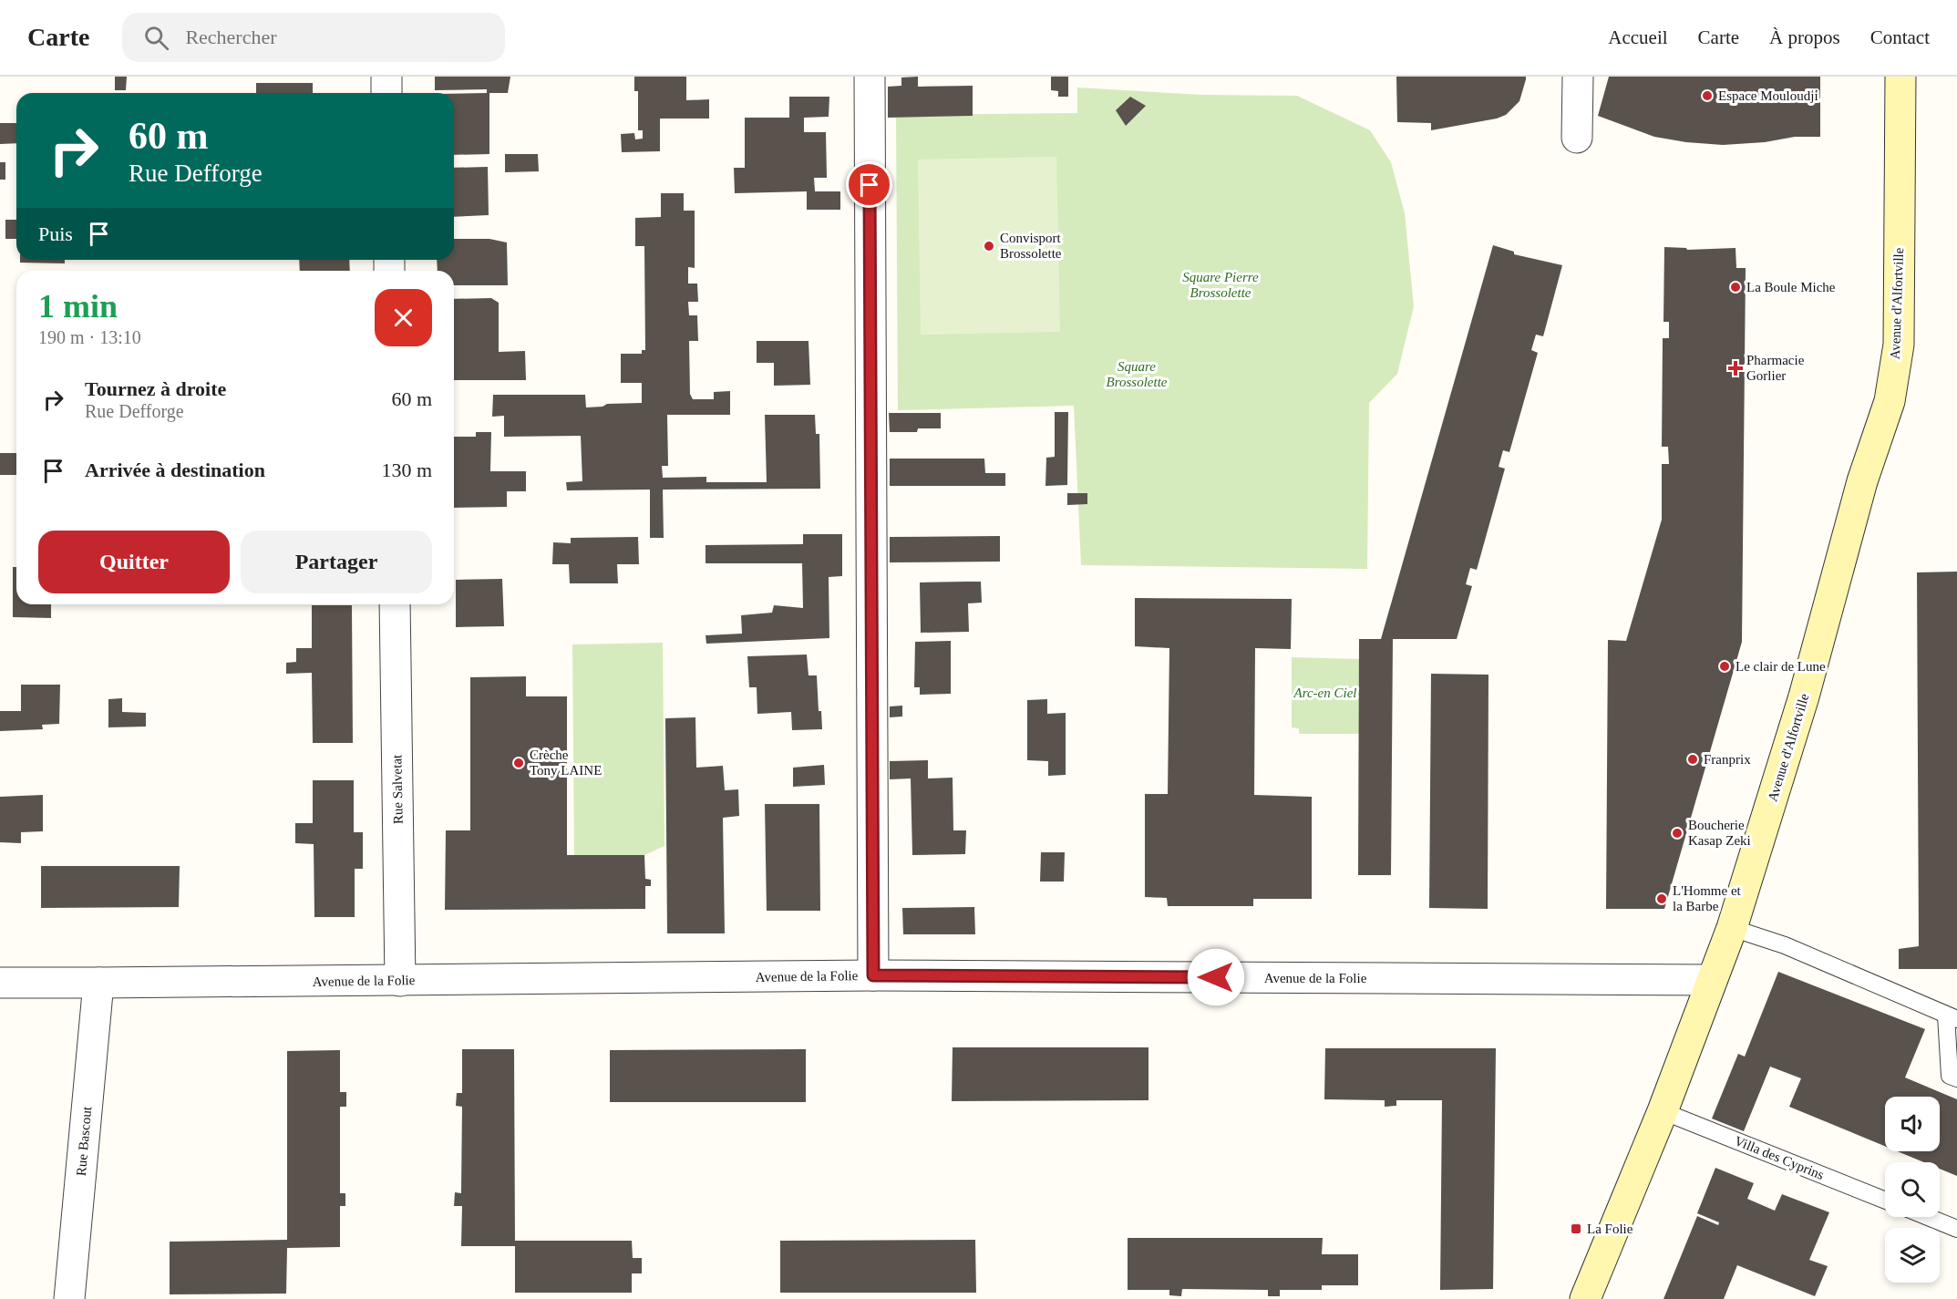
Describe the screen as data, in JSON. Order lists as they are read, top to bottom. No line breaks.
{"streets":{"main road":["Avenue d'Alfortville"],"street":["Rue Salvetat","Avenue de la Folie","Rue Bascout"],"lane":["Villa des Cyprins"]},"crossings":[["Avenue d'Alfortville","Avenue de la Folie"],["Avenue d'Alfortville","Villa des Cyprins"],["Rue Salvetat","Avenue de la Folie"],["Avenue de la Folie","Rue Bascout"]],"parks":["Square Pierre Brossolette","Square Brossolette","Arc-en Ciel"],"places":{"other":["Espace Mouloudji","Convisport Brossolette","La Boule Miche","Le clair de Lune","Franprix","Crèche Tony LAINE","Boucherie Kasap Zeki","L'Homme et la Barbe"],"health":["Pharmacie Gorlier"],"transit":["La Folie"]},"page":{"header":"Carte","search":"Rechercher","nav":["Accueil","Carte","À propos","Contact"],"turn":["60 m","Rue Defforge"],"then":"Puis","heading":["1 min","190 m · 13:10"],"list":[{"name":"Tournez à droite","note":"Rue Defforge","value":"60 m"},{"name":"Arrivée à destination","value":"130 m"}],"buttons":["Quitter","Partager"]}}
